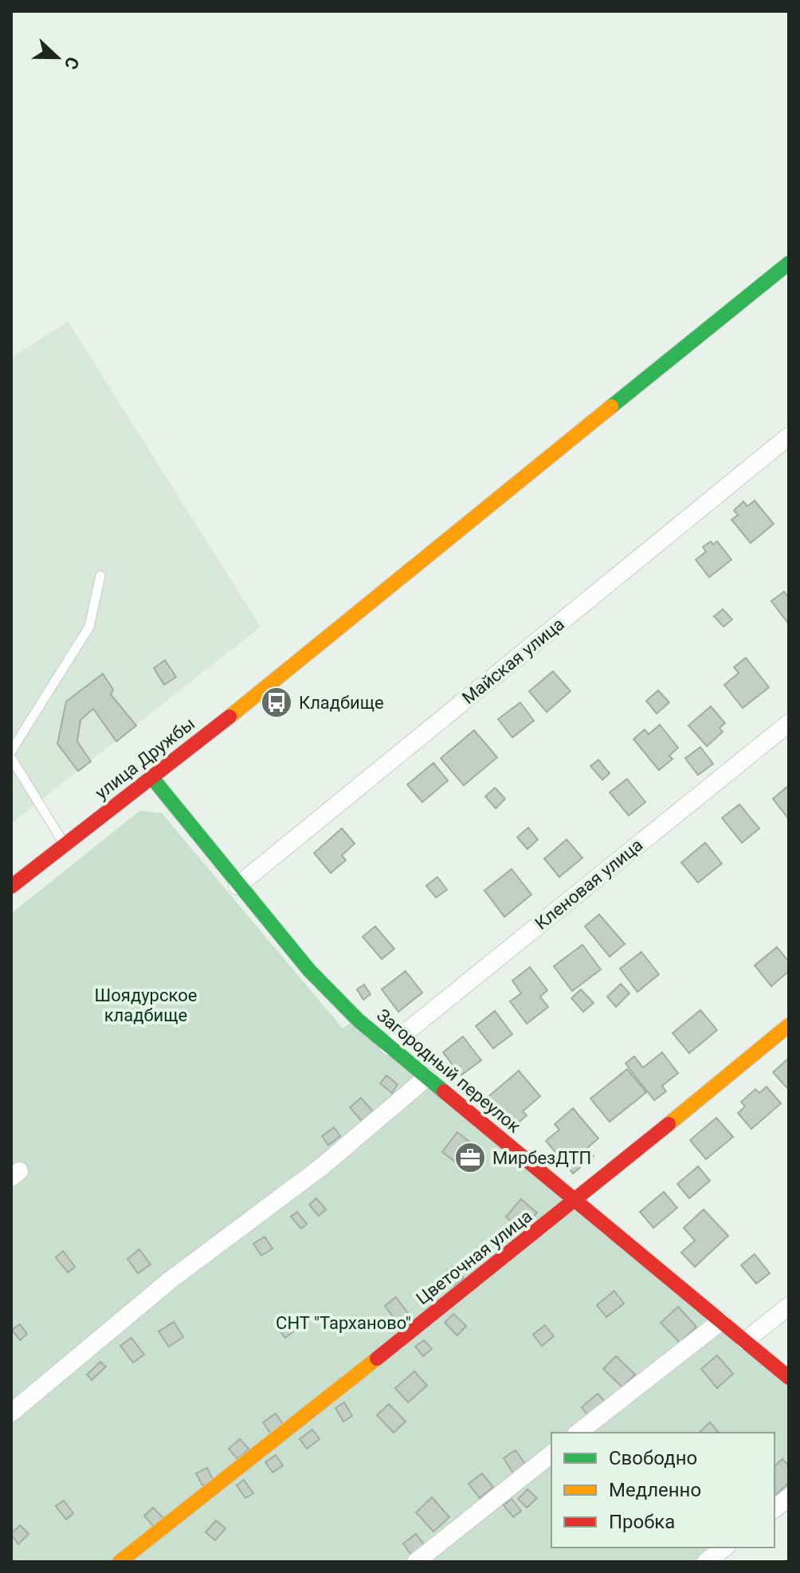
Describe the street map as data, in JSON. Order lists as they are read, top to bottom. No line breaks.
{"streets":{"street":["Майская улица","улица Дружбы","Кленовая улица","Загородный переулок","Цветочная улица"]},"crossings":[["Майская улица","Загородный переулок"],["улица Дружбы","Загородный переулок"],["Кленовая улица","Загородный переулок"],["Загородный переулок","Цветочная улица"]],"parks":["Шоядурское кладбище","СНТ \"Тарханово\""],"places":{"bus stop":["Кладбище"],"office":["МирбезДТП"]},"legend":["Свободно","Медленно","Пробка"],"north":"right"}
